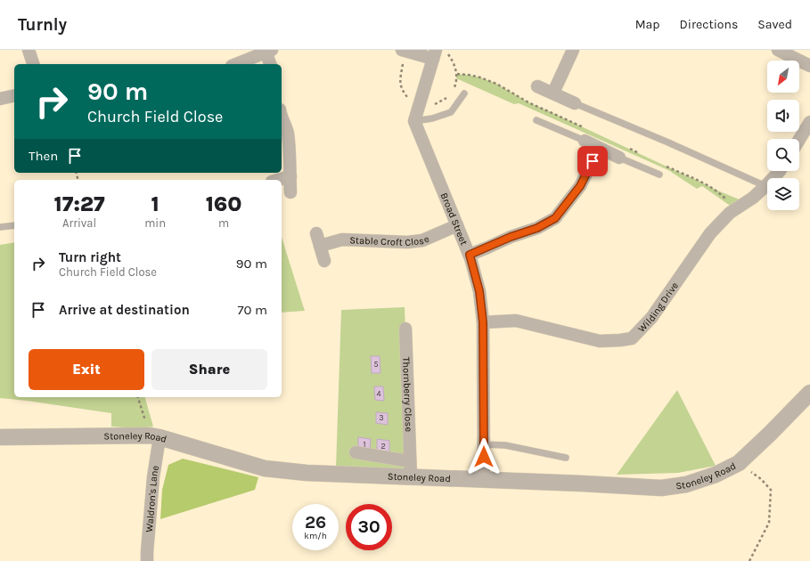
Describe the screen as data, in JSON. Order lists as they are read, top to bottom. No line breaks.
{"streets":{"street":["Broad Street","Stable Croft Close","Wilding Drive","Thornberry Close","Stoneley Road","Waldron's Lane"]},"crossings":[["Broad Street","Stable Croft Close"],["Broad Street","Wilding Drive"],["Broad Street","Stoneley Road"],["Thornberry Close","Stoneley Road"],["Stoneley Road","Waldron's Lane"]],"house_numbers":["5","4","3","1","2"],"north":"bottom left","page":{"header":"Turnly","nav":["Map","Directions","Saved"],"turn":["90 m","Church Field Close"],"then":"Then","eta":["17:27","Arrival","1","min","160","m"],"list":[{"name":"Turn right","note":"Church Field Close","value":"90 m"},{"name":"Arrive at destination","value":"70 m"}],"buttons":["Exit","Share"],"speed":"26 km/h","limit":"30"}}
